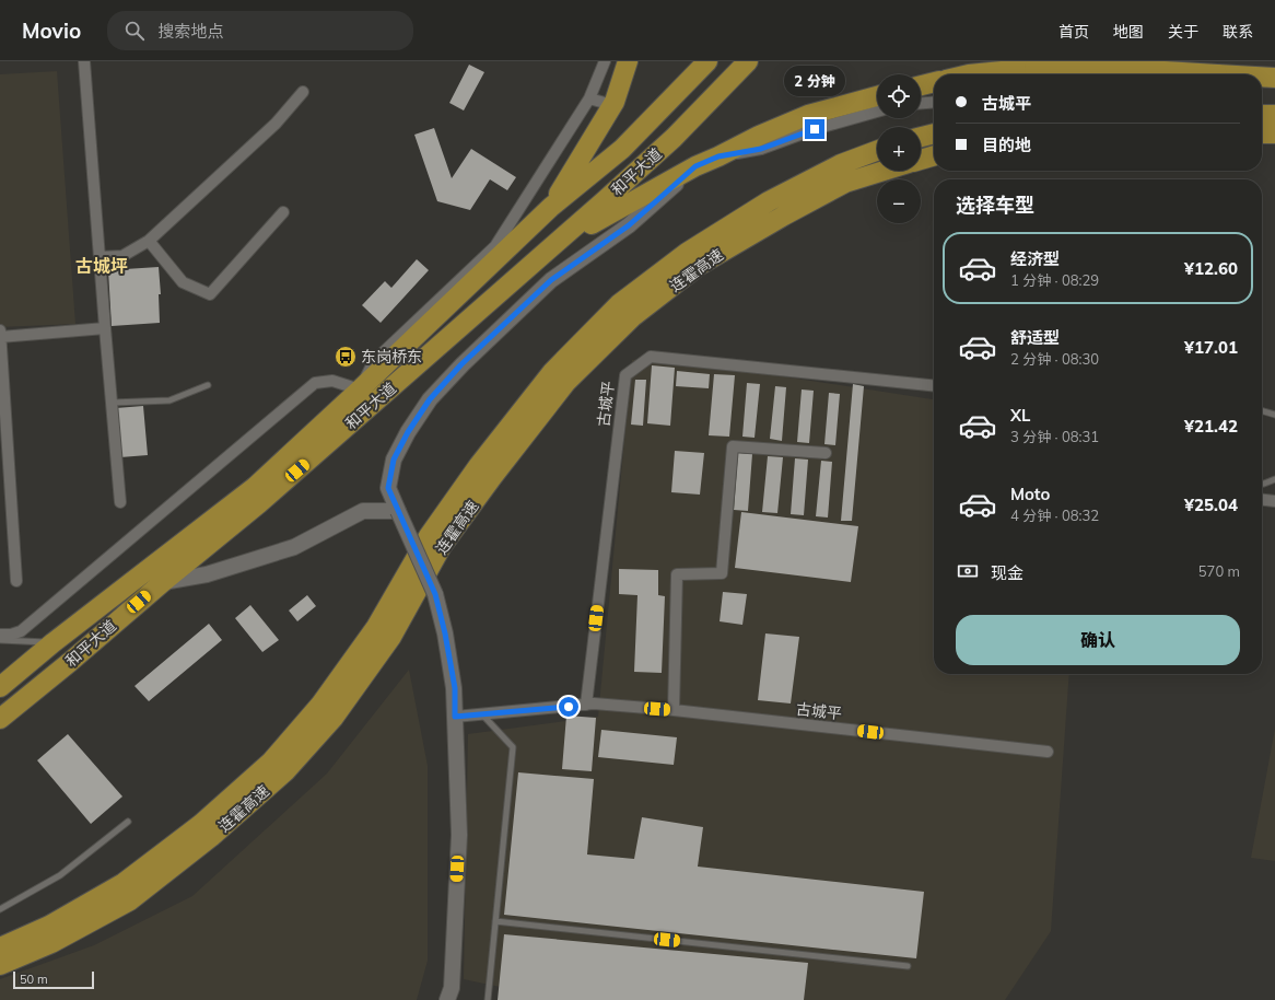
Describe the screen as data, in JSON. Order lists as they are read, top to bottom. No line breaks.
{"streets":{"highway":["和平大道","连霍高速"],"street":["古城平"]},"districts":["古城坪"],"places":{"bus stop":["东岗桥东"]},"scale_bar":"50 m","page":{"header":"Movio","search":"搜索地点","nav":["首页","地图","关于","联系"],"bubble":"2 分钟","map_buttons":["+","−"],"banner":["古城平","目的地"],"heading":"选择车型","list":[{"name":"经济型","note":"1 分钟 · 08:29","value":"¥12.60"},{"name":"舒适型","note":"2 分钟 · 08:30","value":"¥17.01"},{"name":"XL","note":"3 分钟 · 08:31","value":"¥21.42"},{"name":"Moto","note":"4 分钟 · 08:32","value":"¥25.04"}],"pay":["现金","570 m"],"buttons":"确认","scale":"50 m"}}
